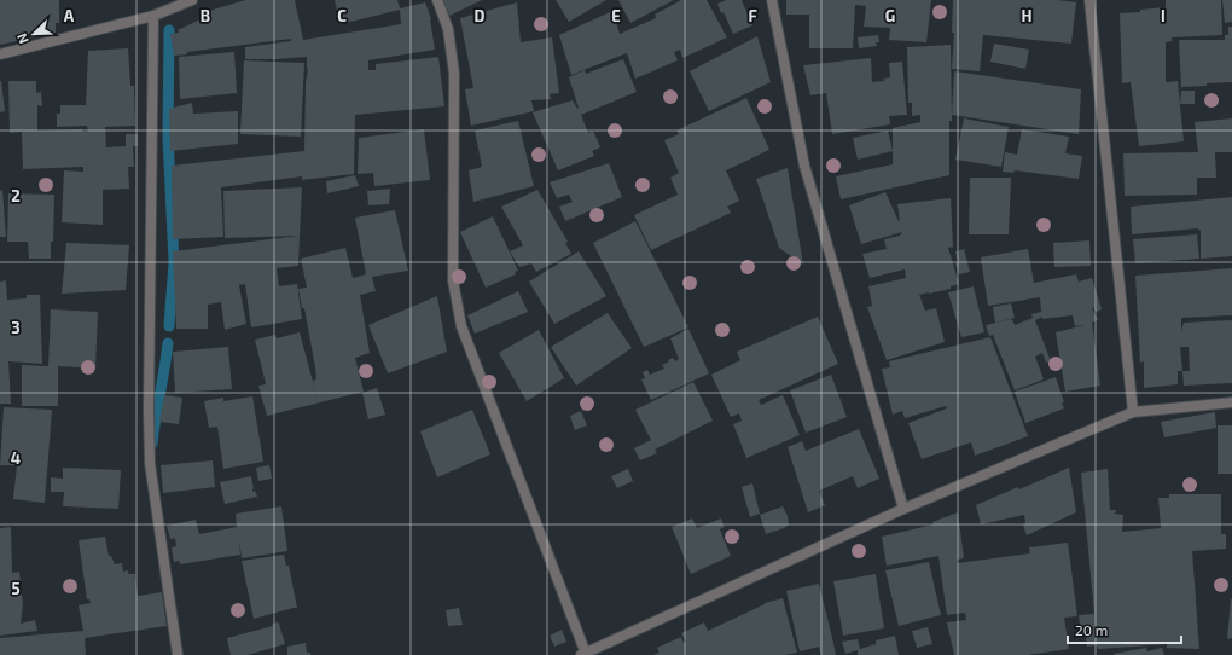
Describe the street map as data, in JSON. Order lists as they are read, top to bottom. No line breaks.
{"scale_bar":"20 m","north":"bottom left","grid":{"columns":["A","B","C","D","E","F","G","H","I"],"rows":["2","3","4","5"]}}
